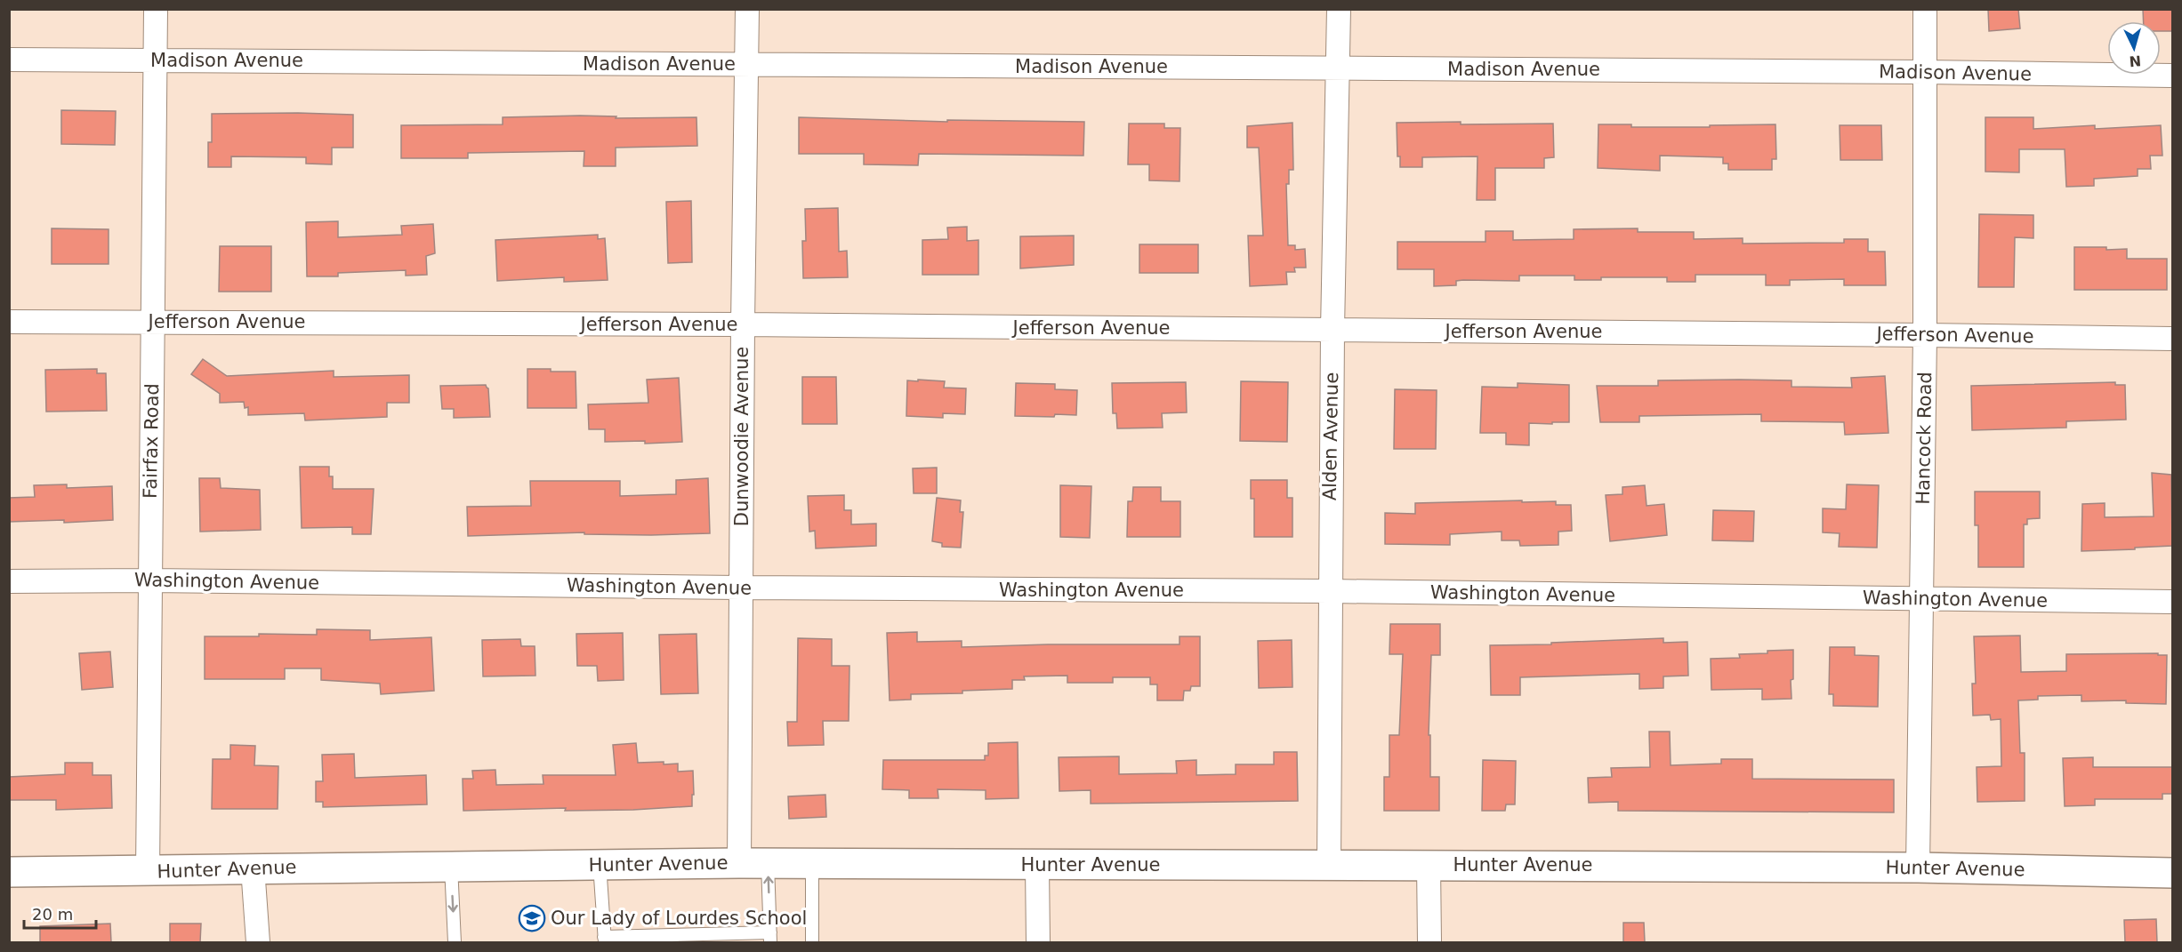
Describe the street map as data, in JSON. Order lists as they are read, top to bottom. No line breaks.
{"streets":{"street":["Madison Avenue","Jefferson Avenue","Dunwoodie Avenue","Alden Avenue","Hancock Road","Fairfax Road","Washington Avenue","Hunter Avenue"]},"crossings":[["Madison Avenue","Dunwoodie Avenue"],["Madison Avenue","Alden Avenue"],["Madison Avenue","Hancock Road"],["Madison Avenue","Fairfax Road"],["Jefferson Avenue","Dunwoodie Avenue"],["Jefferson Avenue","Alden Avenue"],["Jefferson Avenue","Hancock Road"],["Jefferson Avenue","Fairfax Road"],["Dunwoodie Avenue","Washington Avenue"],["Dunwoodie Avenue","Hunter Avenue"],["Alden Avenue","Washington Avenue"],["Alden Avenue","Hunter Avenue"],["Hancock Road","Washington Avenue"],["Hancock Road","Hunter Avenue"],["Fairfax Road","Washington Avenue"],["Fairfax Road","Hunter Avenue"]],"places":{"school or university":["Our Lady of Lourdes School"]},"scale_bar":"20 m","north":"bottom"}
